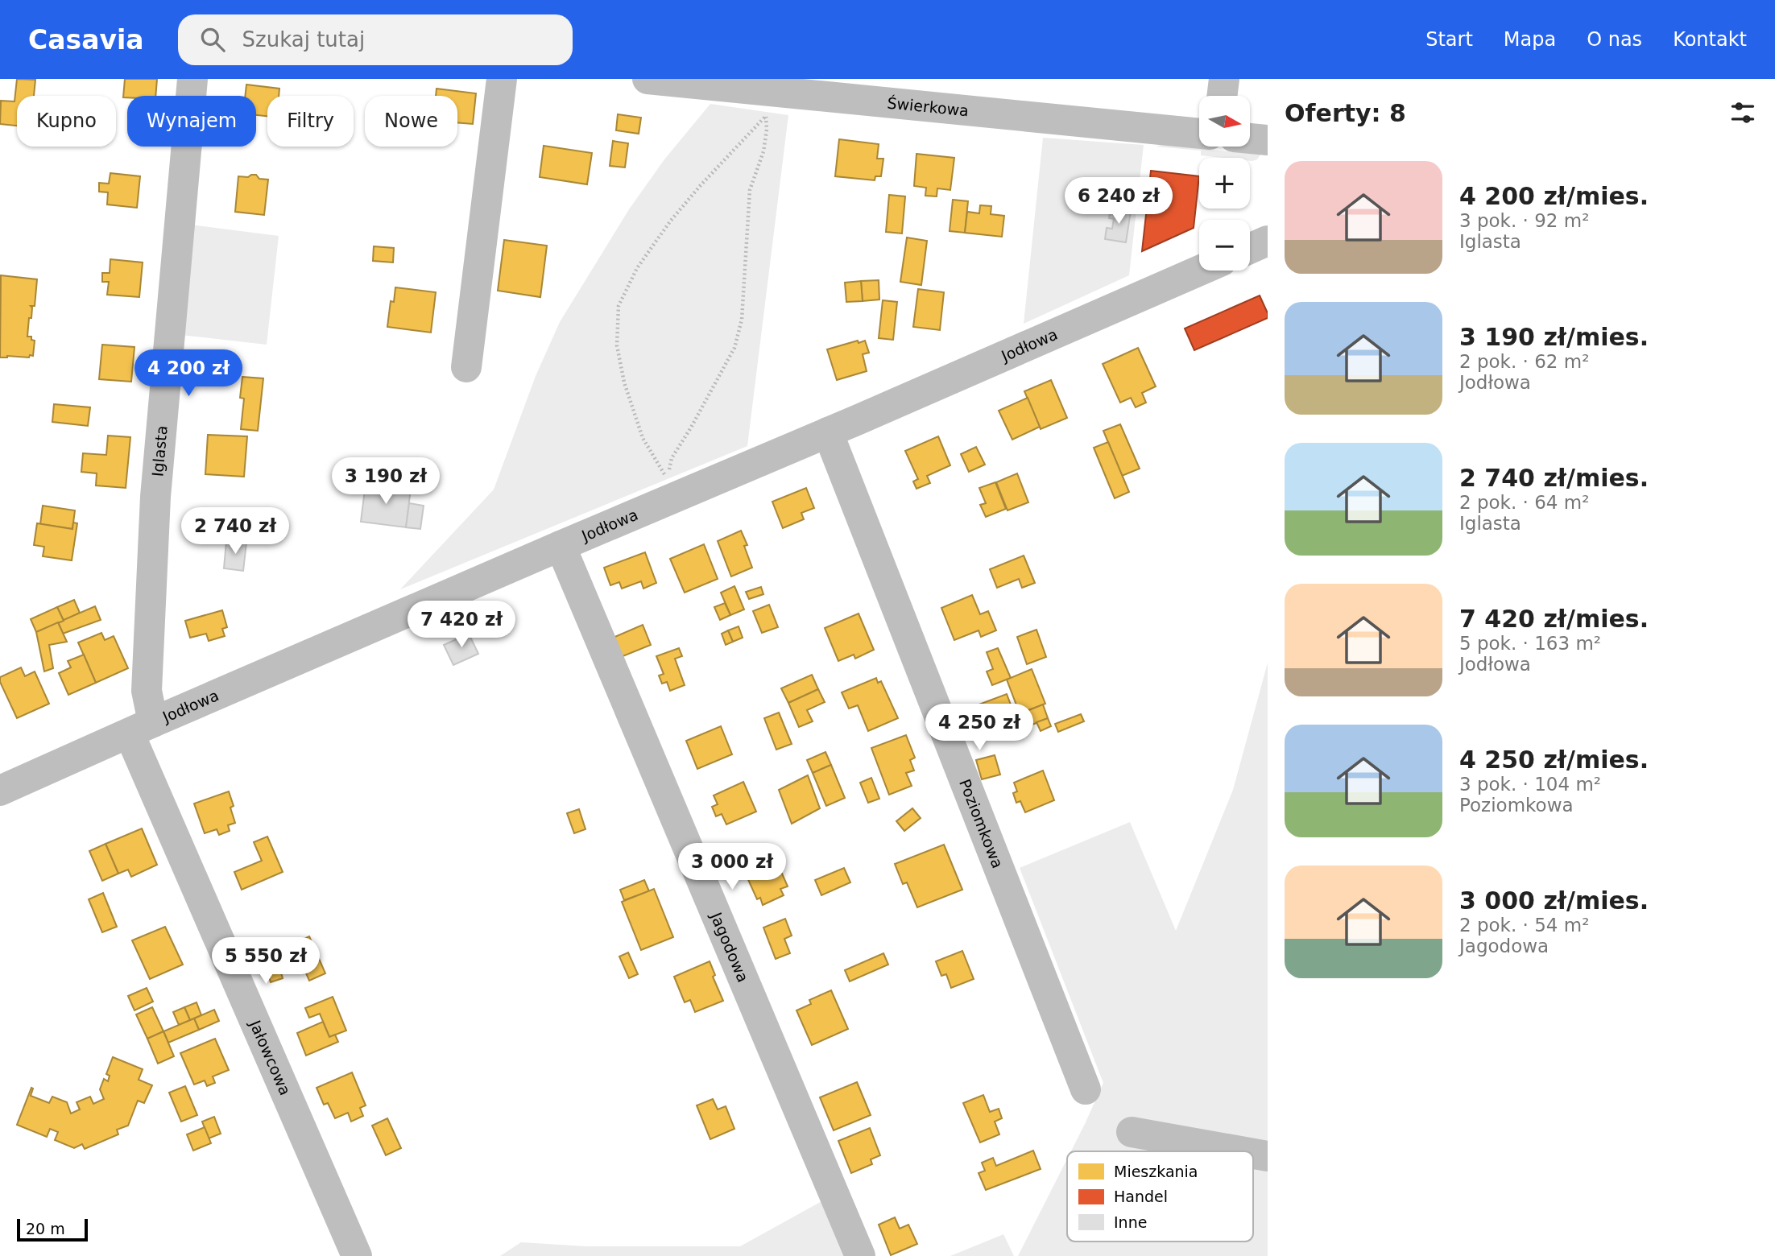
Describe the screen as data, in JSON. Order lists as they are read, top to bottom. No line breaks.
{"streets":{"street":["Świerkowa","Jodłowa","Iglasta","Poziomkowa","Jagodowa","Jałowcowa"]},"crossings":[["Jodłowa","Iglasta"],["Jodłowa","Poziomkowa"],["Jodłowa","Jagodowa"],["Jodłowa","Jałowcowa"],["Iglasta","Jałowcowa"]],"legend":["Mieszkania","Handel","Inne"],"scale_bar":"20 m","north":"right","page":{"header":"Casavia","search":"Szukaj tutaj","nav":["Start","Mapa","O nas","Kontakt"],"heading":"Oferty: 8","map_buttons":["+","−"],"chip":["Kupno","Wynajem","Filtry","Nowe"],"list":[{"name":"4 200 zł/mies.","note":"3 pok. · 92 m² · Iglasta"},{"name":"3 190 zł/mies.","note":"2 pok. · 62 m² · Jodłowa"},{"name":"2 740 zł/mies.","note":"2 pok. · 64 m² · Iglasta"},{"name":"7 420 zł/mies.","note":"5 pok. · 163 m² · Jodłowa"},{"name":"4 250 zł/mies.","note":"3 pok. · 104 m² · Poziomkowa"},{"name":"3 000 zł/mies.","note":"2 pok. · 54 m² · Jagodowa"}],"price":["6 240 zł","4 200 zł","3 190 zł","2 740 zł","7 420 zł","4 250 zł","3 000 zł","5 550 zł"],"scale":"20 m"}}
